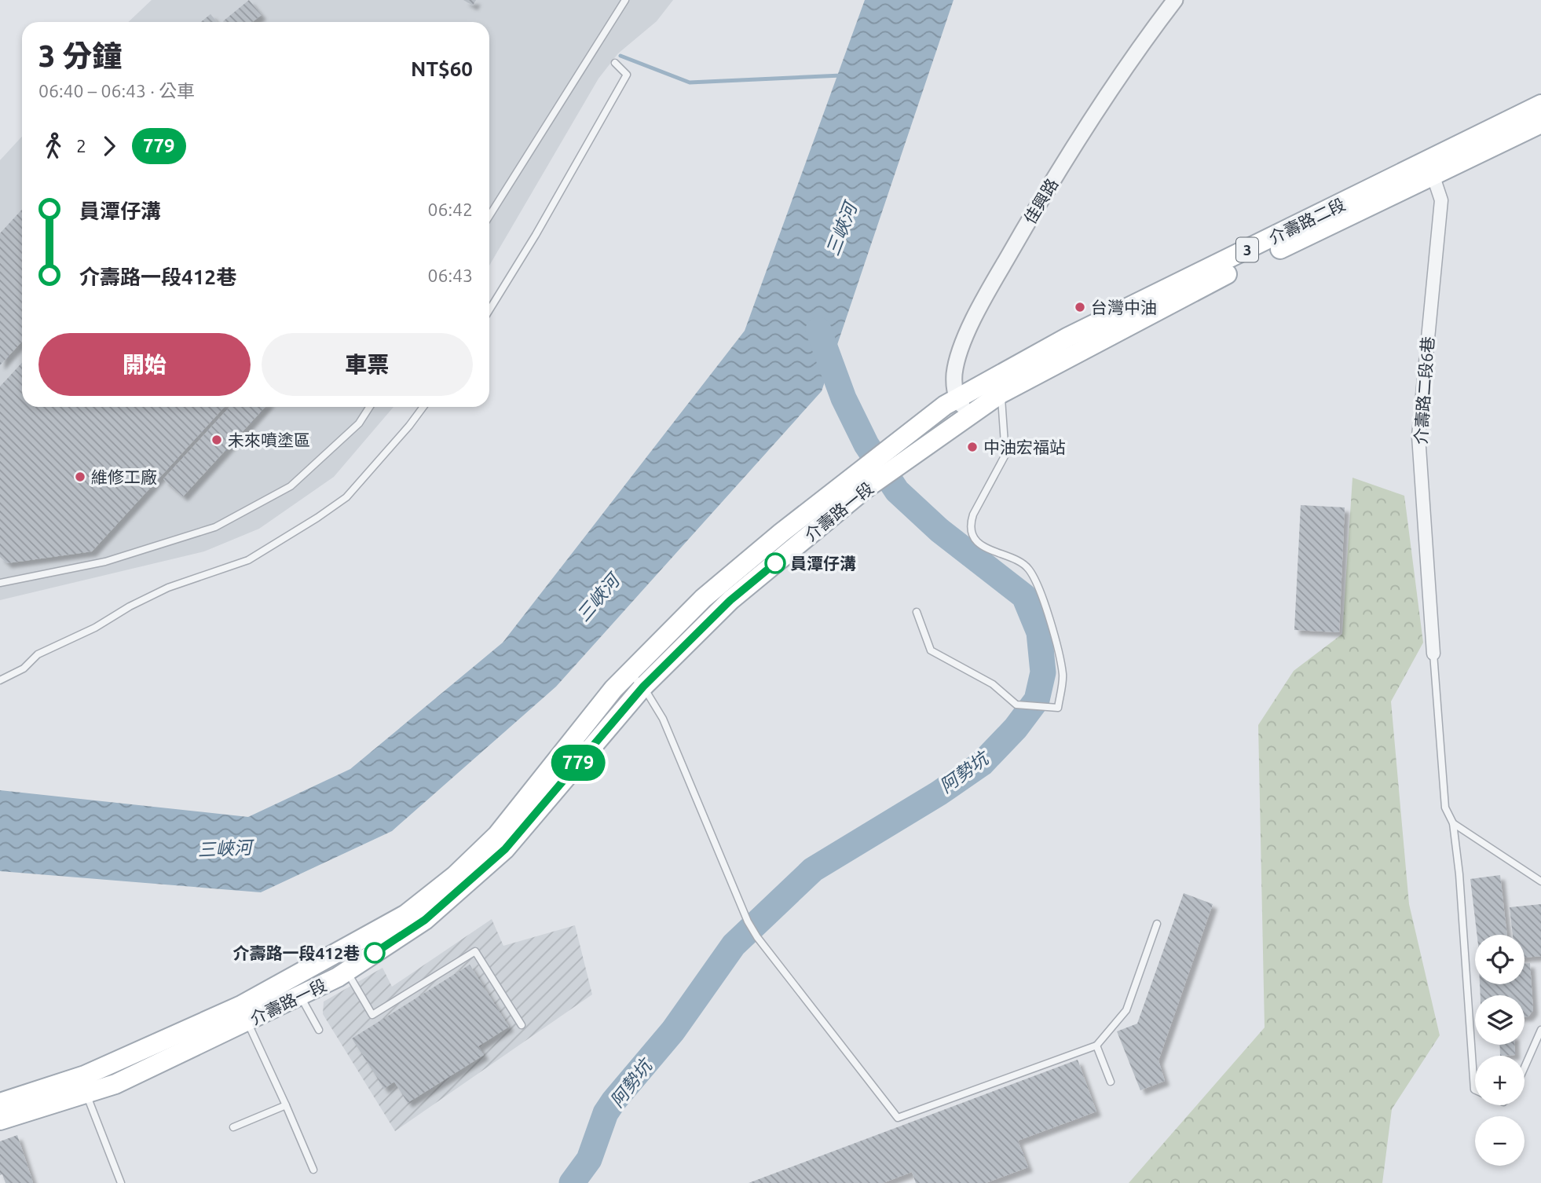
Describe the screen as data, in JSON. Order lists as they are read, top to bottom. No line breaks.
{"streets":{"main road":["介壽路二段","3","介壽路一段"],"street":["佳興路","介壽路二段6巷"]},"crossings":[["佳興路","介壽路二段"],["佳興路","介壽路一段"],["介壽路二段","介壽路二段6巷"],["介壽路二段","介壽路一段"]],"water":["三峽河","阿勢坑"],"places":["台灣中油","未來噴塗區","中油宏福站","維修工廠","員潭仔溝","介壽路一段412巷"],"lines":["bus line 779"],"page":{"on_map":"779","heading":["3 分鐘","06:40 – 06:43 · 公車","NT$60"],"legs":["2","779"],"list":[{"name":"員潭仔溝","value":"06:42"},{"name":"介壽路一段412巷","value":"06:43"}],"buttons":["開始","車票"],"map_buttons":["+","−"]}}
